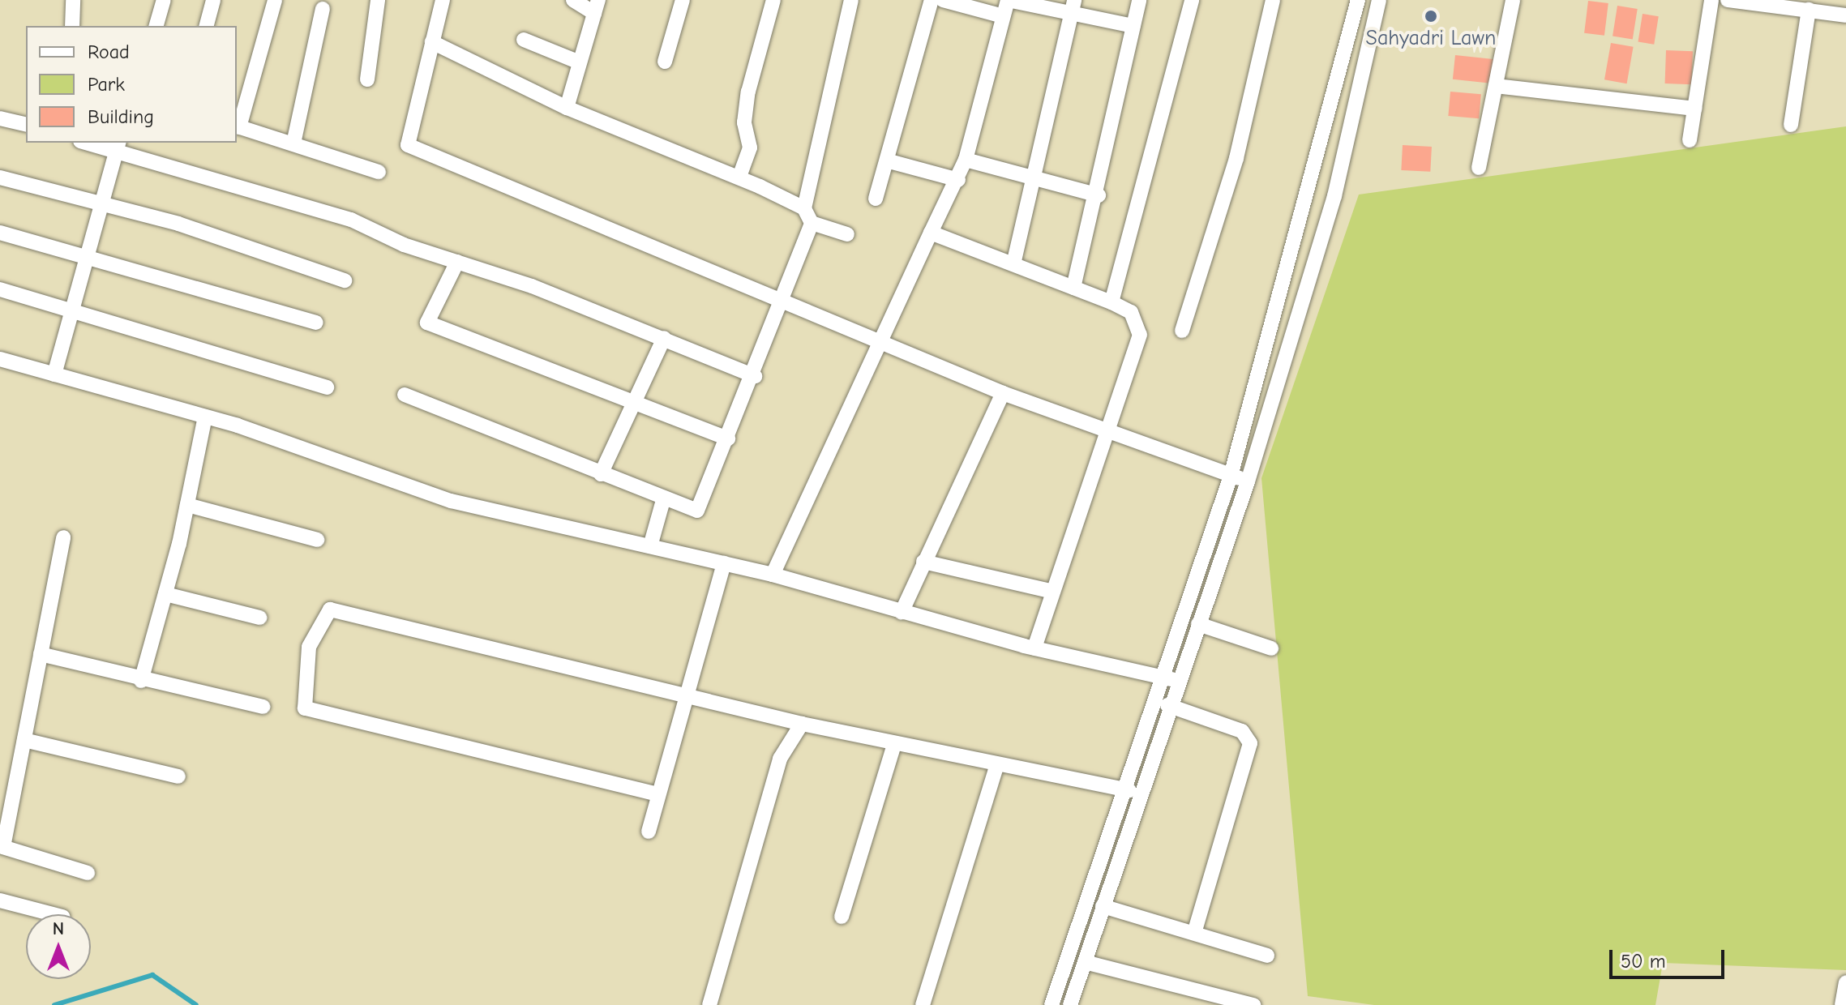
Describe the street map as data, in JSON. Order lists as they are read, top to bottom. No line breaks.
{"places":["Sahyadri Lawn"],"legend":["Road","Park","Building"],"scale_bar":"50 m","north":"top"}
